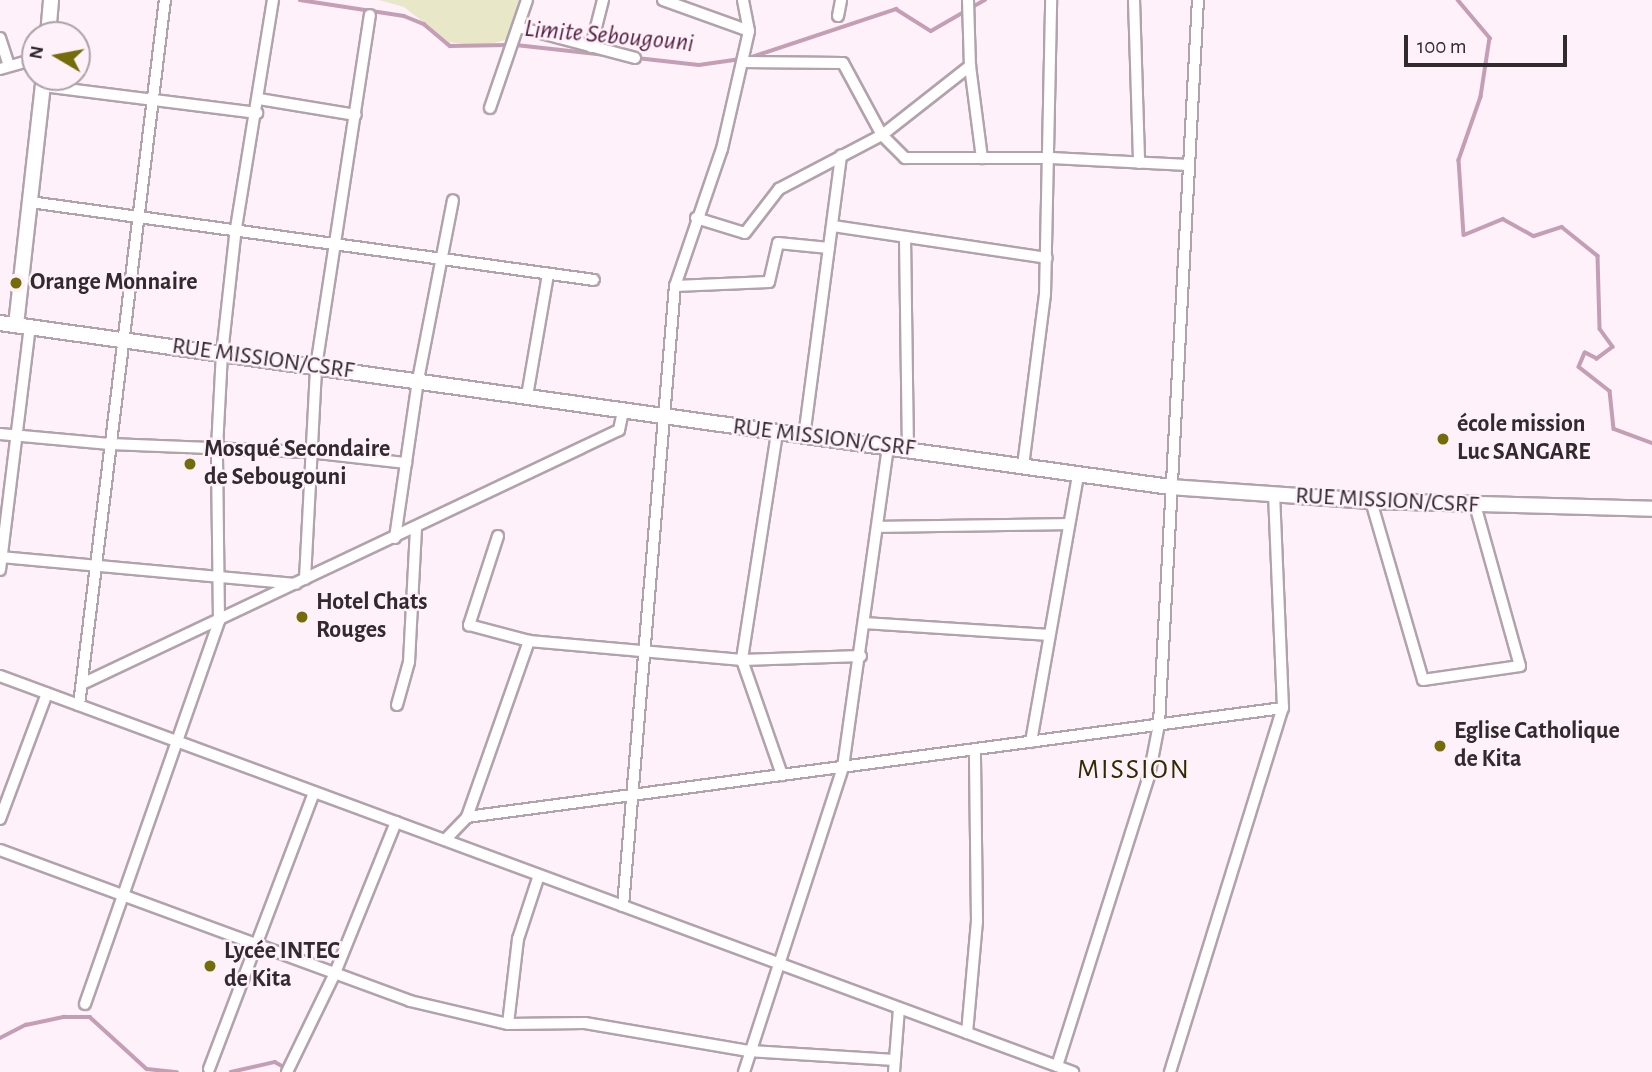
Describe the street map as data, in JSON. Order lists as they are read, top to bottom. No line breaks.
{"streets":{"main road":["RUE MISSION/CSRF"]},"districts":["MISSION"],"water":["Limite Sebougouni"],"places":["Orange Monnaire","école mission Luc SANGARE","Mosqué Secondaire de Sebougouni","Hotel Chats Rouges","Eglise Catholique de Kita","Lycée INTEC de Kita"],"scale_bar":"100 m","north":"left"}
